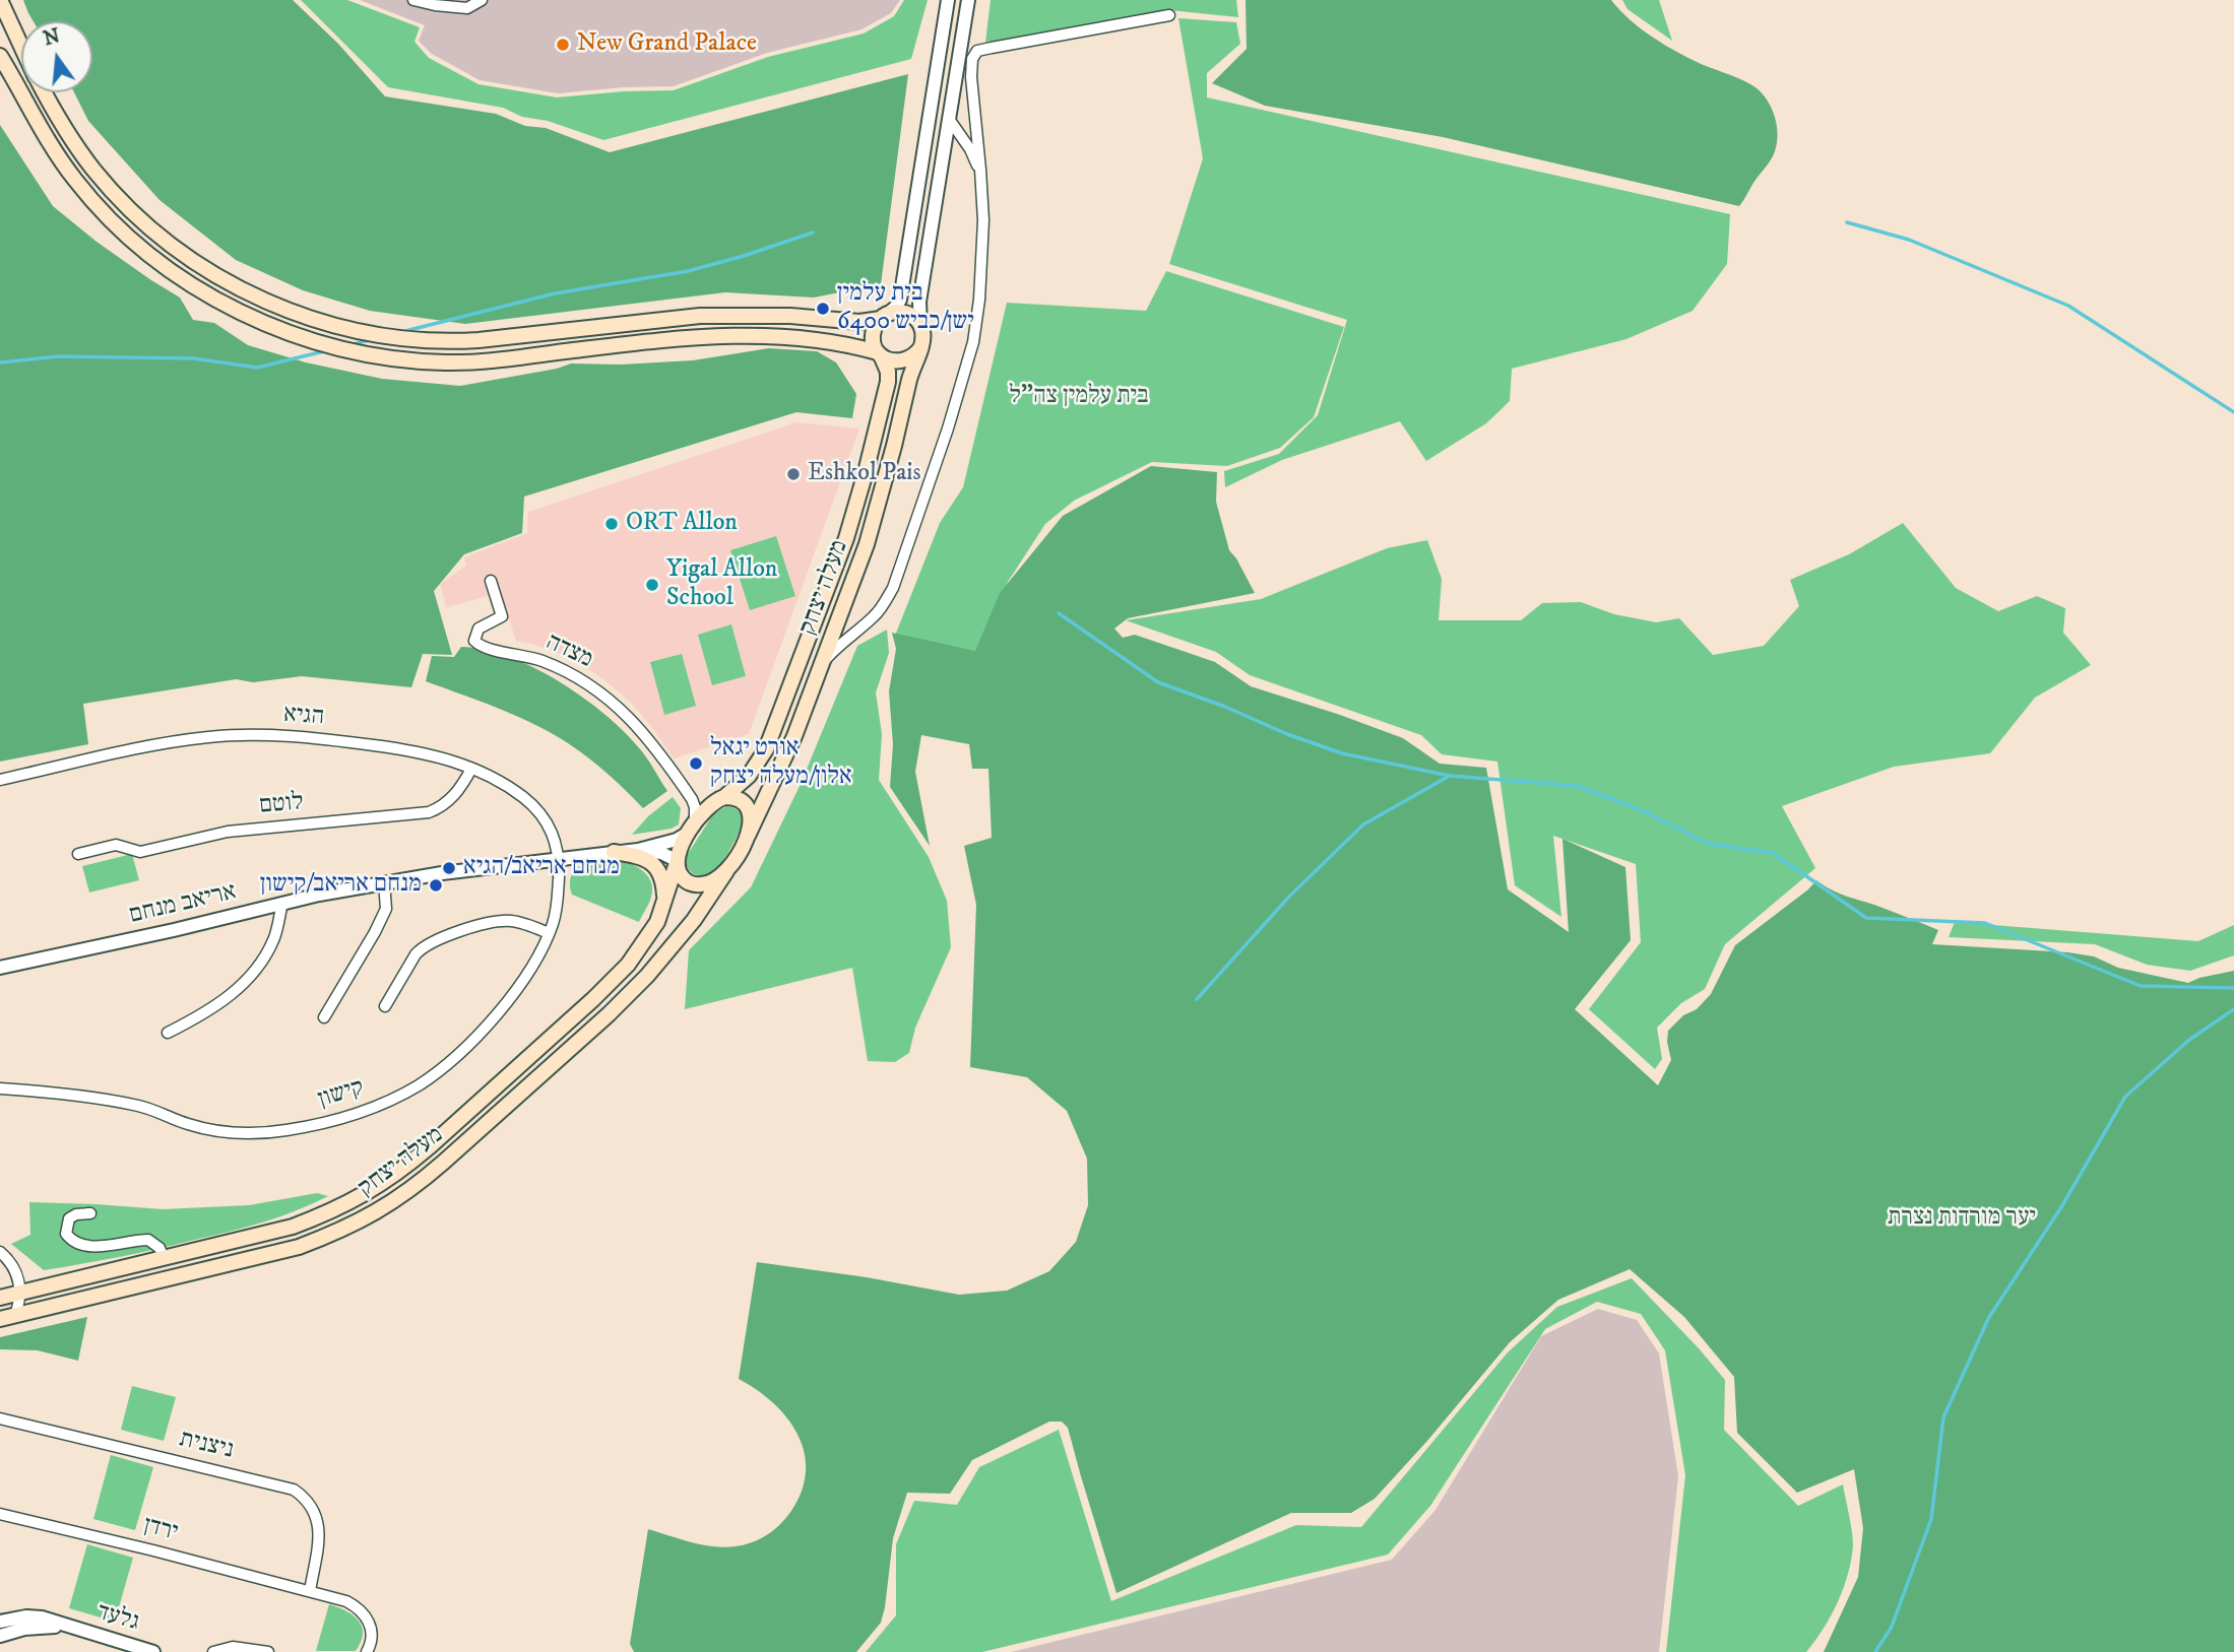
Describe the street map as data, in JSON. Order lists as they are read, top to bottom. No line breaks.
{"streets":{"main road":["מעלה יצחק"],"street":["מצדה","הגיא","לוטם","אריאב מנחם","קישון","ניצנית","ירדן","גלעד"]},"crossings":[["מעלה יצחק","מצדה"],["הגיא","לוטם"],["הגיא","אריאב מנחם"],["הגיא","קישון"],["אריאב מנחם","קישון"],["ניצנית","ירדן"]],"parks":["בית עלמין צה\"ל","יער מורדות נצרת"],"places":["New Grand Palace","בית עלמין ישן/כביש 6400","Eshkol Pais","ORT Allon","Yigal Allon School","אורט יגאל אלון/מעלה יצחק","מנחם אריאב/הגיא","מנחם אריאב/קישון"],"north":"top"}
